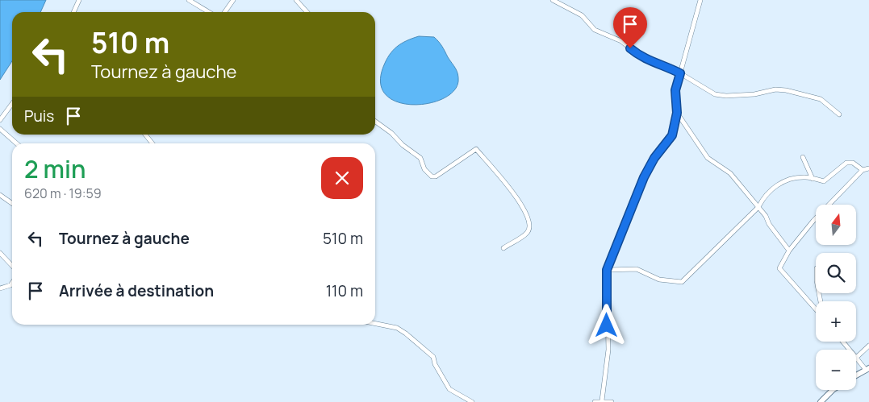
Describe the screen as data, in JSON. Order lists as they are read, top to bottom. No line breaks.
{"north":"top","page":{"turn":["510 m","Tournez à gauche"],"then":"Puis","heading":["2 min","620 m · 19:59"],"map_buttons":["+","−"],"list":[{"name":"Tournez à gauche","value":"510 m"},{"name":"Arrivée à destination","value":"110 m"}]}}
